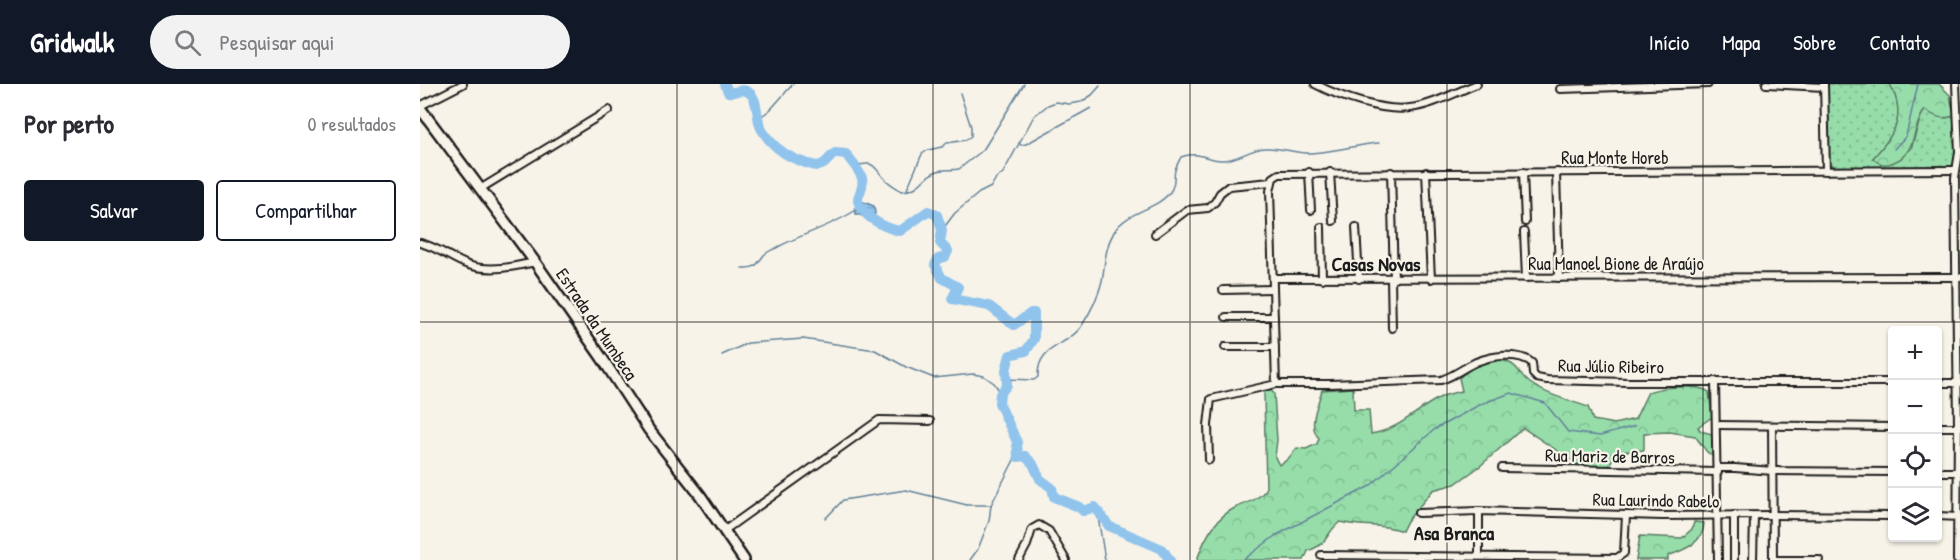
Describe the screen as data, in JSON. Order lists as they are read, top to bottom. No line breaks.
{"streets":{"main road":["Estrada da Mumbeca"],"street":["Rua Monte Horeb","Rua Manoel Bione de Araújo","Rua Júlio Ribeiro","Rua Mariz de Barros","Rua Laurindo Rabelo"]},"districts":["Casas Novas","Asa Branca"],"page":{"header":"Gridwalk","search":"Pesquisar aqui","nav":["Início","Mapa","Sobre","Contato"],"heading":["Por perto","0 resultados"],"buttons":["Salvar","Compartilhar"],"map_buttons":["+","−"]}}
